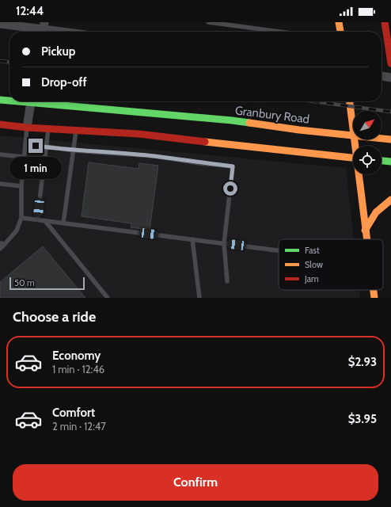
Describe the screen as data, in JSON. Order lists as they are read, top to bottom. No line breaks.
{"streets":{"main road":["Granbury Road"]},"legend":["Fast","Slow","Jam"],"scale_bar":"50 m","north":"top right","page":{"status":"12:44","banner":["Pickup","Drop-off"],"bubble":"1 min","scale":"50 m","heading":"Choose a ride","list":[{"name":"Economy","note":"1 min · 12:46","value":"$2.93"},{"name":"Comfort","note":"2 min · 12:47","value":"$3.95"}],"buttons":"Confirm"}}
